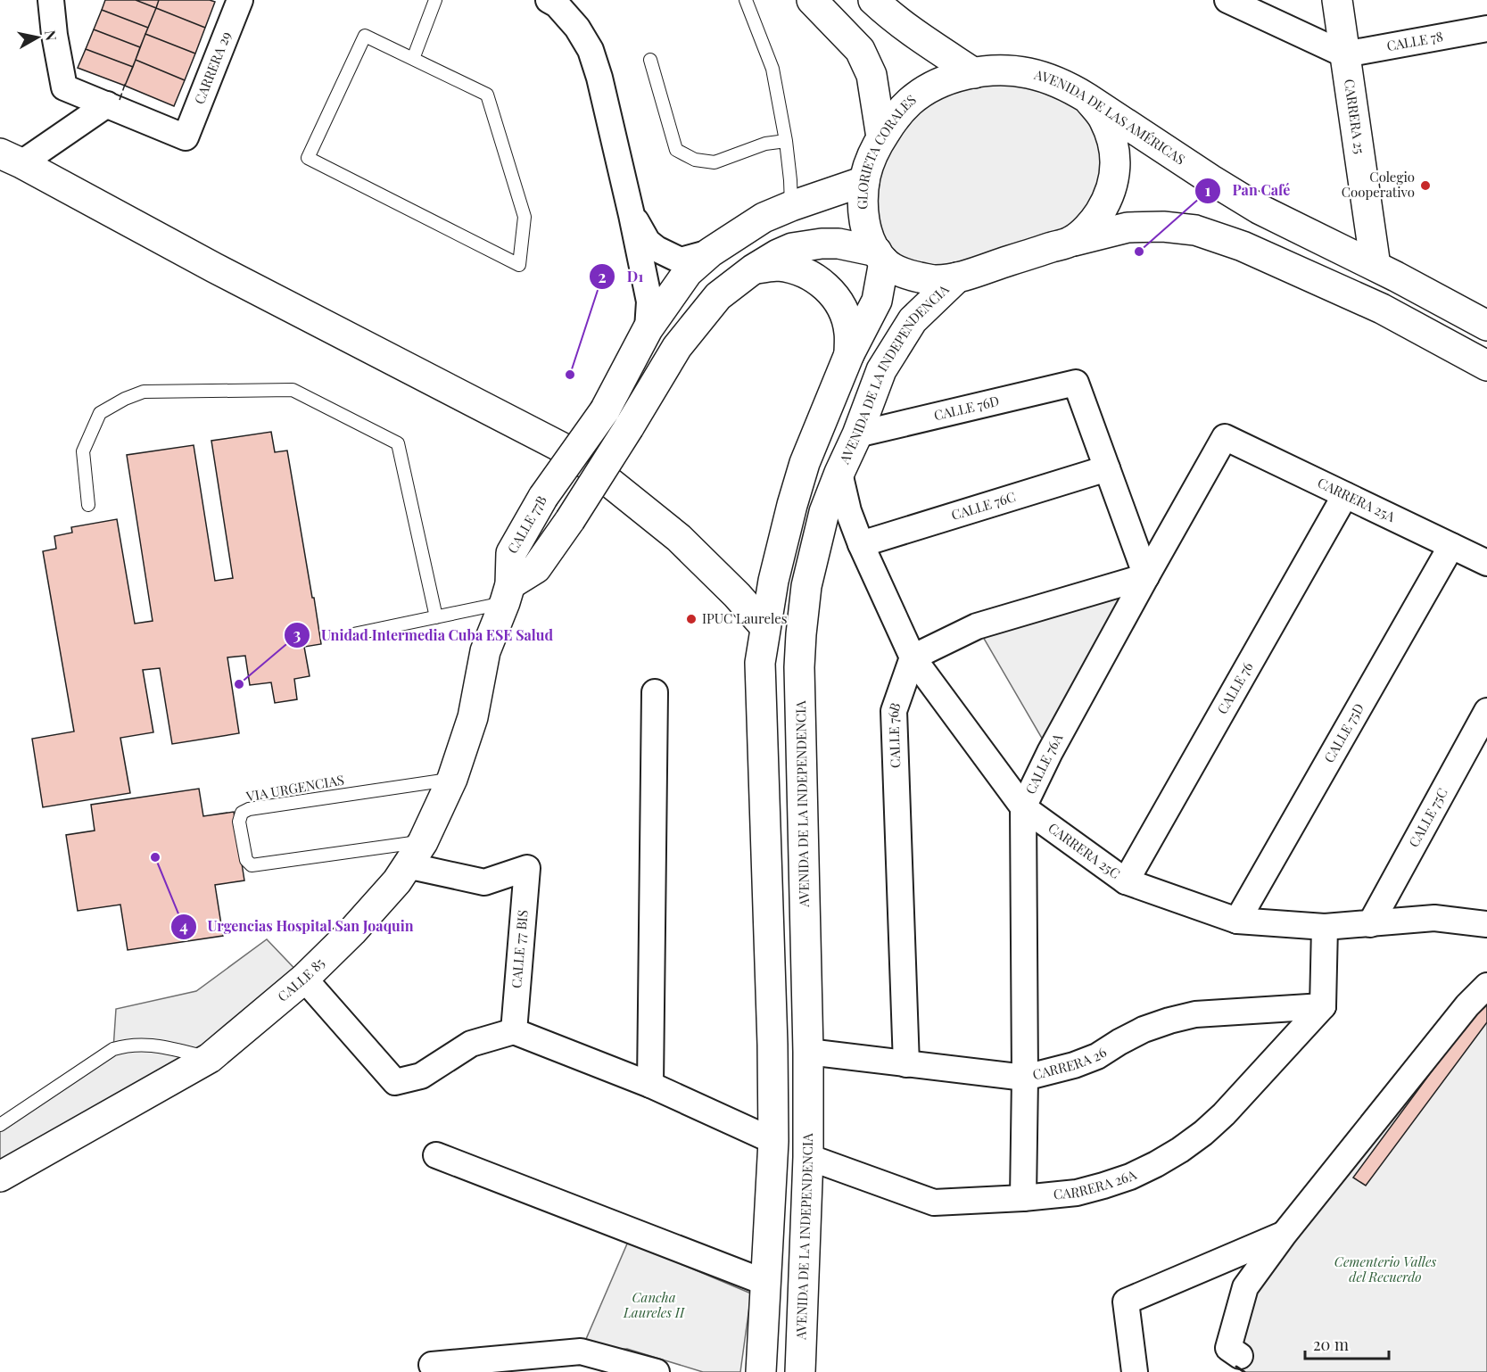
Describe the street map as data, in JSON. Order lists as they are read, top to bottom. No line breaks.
{"streets":{"main road":["CARRERA 25","AVENIDA DE LAS AMÉRICAS","GLORIETA CORALES","AVENIDA DE LA INDEPENDENCIA","CALLE 77B","CALLE 85"],"street":["CALLE 78","CARRERA 29","CALLE 76D","CARRERA 25A","CALLE 76C","CALLE 76","CALLE 75D","CALLE 76B","CALLE 76A","CALLE 75C","CARRERA 25C","CALLE 77 BIS","CARRERA 26","CARRERA 26A"],"lane":["VIA URGENCIAS"]},"crossings":[["CALLE 78","CARRERA 25"],["CARRERA 25","AVENIDA DE LAS AMÉRICAS"],["AVENIDA DE LAS AMÉRICAS","GLORIETA CORALES"],["GLORIETA CORALES","CALLE 77B"],["AVENIDA DE LA INDEPENDENCIA","CALLE 76D"],["AVENIDA DE LA INDEPENDENCIA","CARRERA 25C"],["AVENIDA DE LA INDEPENDENCIA","CARRERA 26"],["AVENIDA DE LA INDEPENDENCIA","CARRERA 26A"],["CALLE 76D","CALLE 76C"],["CARRERA 25A","CALLE 76"],["CARRERA 25A","CALLE 75D"],["CARRERA 25A","CALLE 76A"],["CALLE 76C","CARRERA 25C"],["CALLE 77B","CALLE 85"],["CALLE 76","CARRERA 25C"],["CALLE 75D","CARRERA 25C"],["CALLE 76B","CARRERA 25C"],["CALLE 76B","CARRERA 26"],["CALLE 76A","CARRERA 25C"],["CALLE 76A","CARRERA 26"],["CALLE 76A","CARRERA 26A"],["VIA URGENCIAS","CALLE 85"],["CALLE 75C","CARRERA 25C"],["CALLE 77 BIS","CALLE 85"],["CARRERA 26","CARRERA 26A"]],"parks":["Cementerio Valles del Recuerdo","Cancha Laureles II"],"places":["Colegio Cooperativo","Pan Café","D1","IPUC Laureles","Unidad Intermedia Cuba ESE Salud","Urgencias Hospital San Joaquin"],"scale_bar":"20 m","north":"right"}
